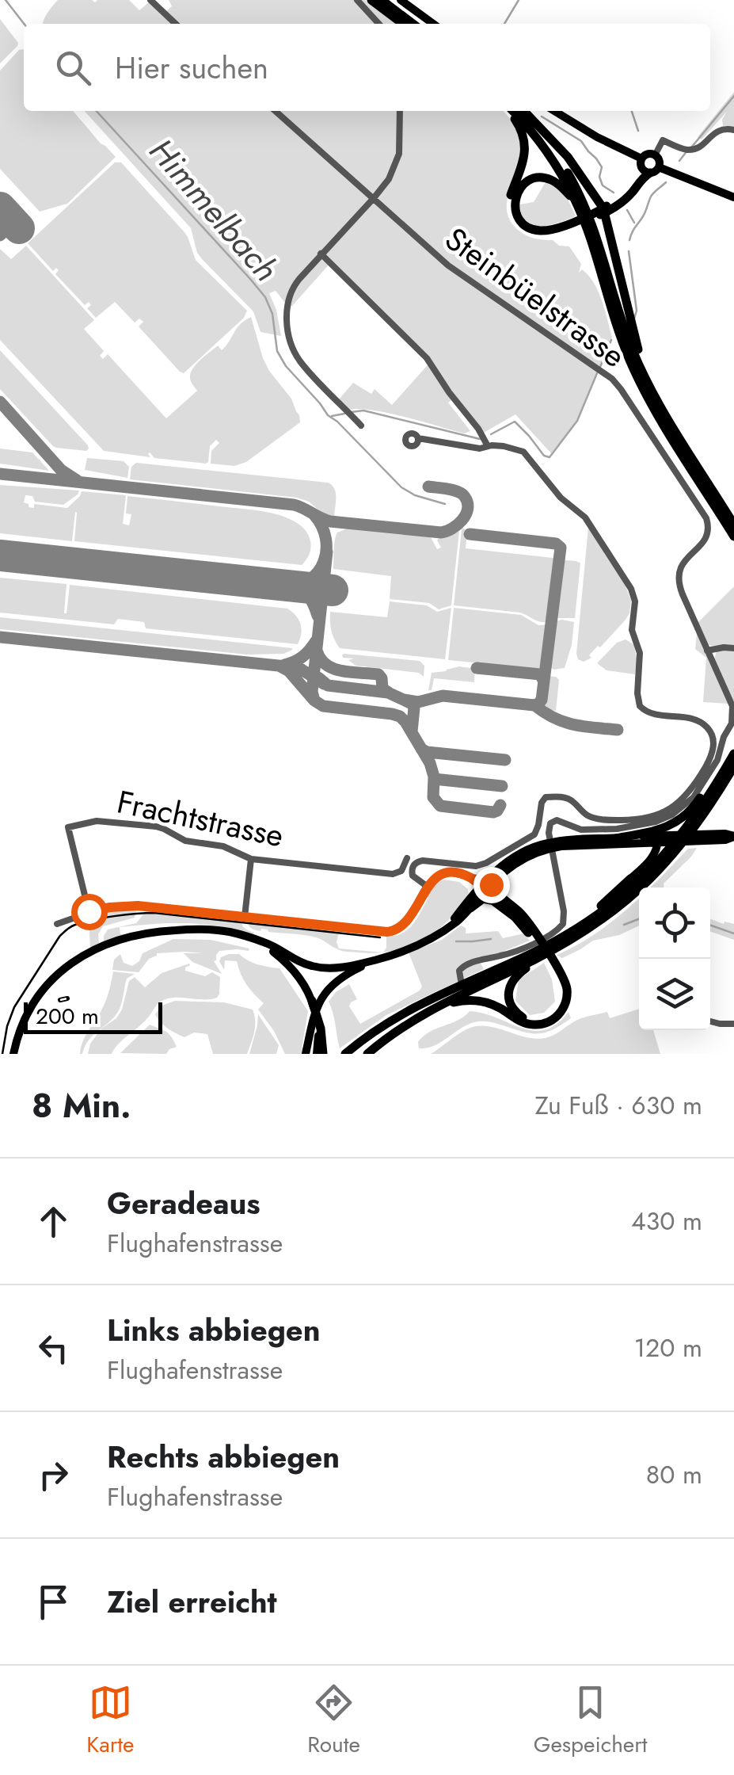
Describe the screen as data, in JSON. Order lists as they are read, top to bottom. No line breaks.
{"streets":{"street":["Steinbüelstrasse","Frachtstrasse"]},"water":["Himmelbach"],"scale_bar":"200 m","page":{"search":"Hier suchen","scale":"200 m","heading":["8 Min.","Zu Fuß · 630 m"],"list":[["Geradeaus","Flughafenstrasse","430 m"],["Links abbiegen","Flughafenstrasse","120 m"],["Rechts abbiegen","Flughafenstrasse","80 m"],"Ziel erreicht"],"nav":["Karte","Route","Gespeichert"]}}
